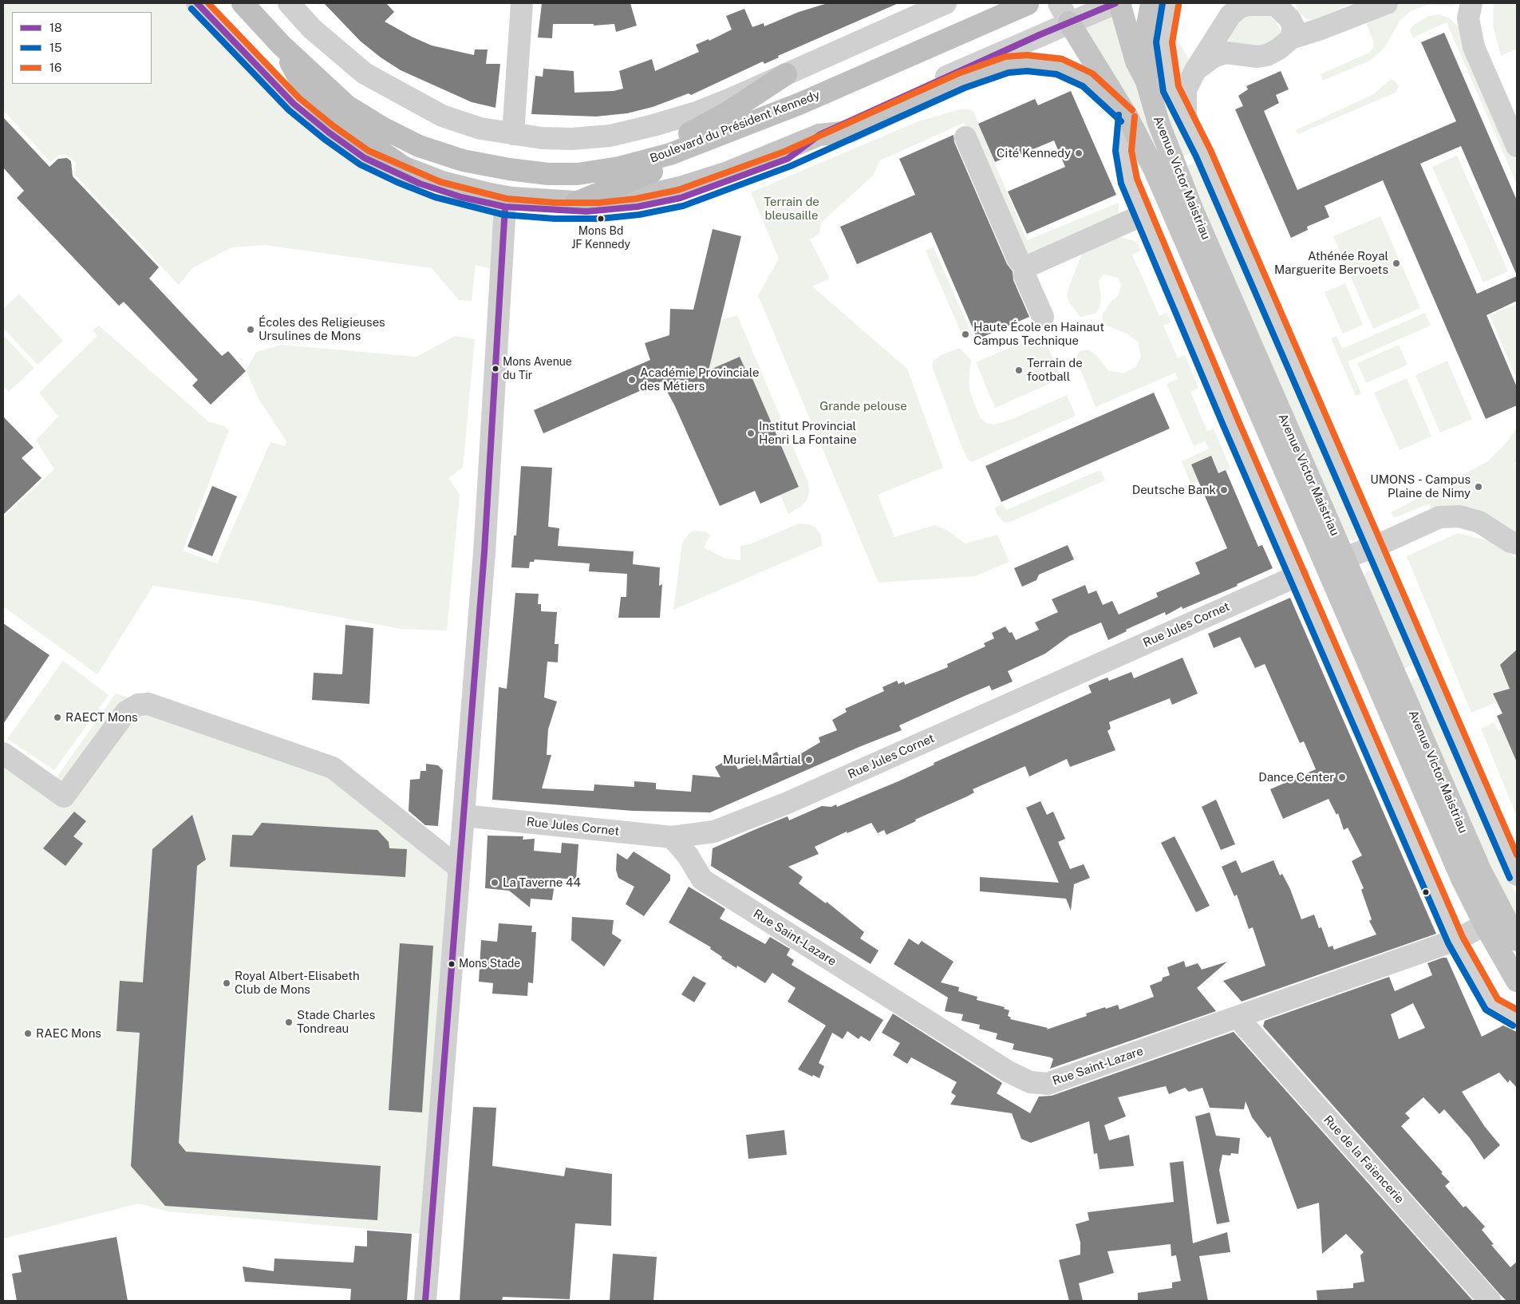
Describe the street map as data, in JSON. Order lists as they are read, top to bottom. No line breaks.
{"streets":{"highway":["Boulevard du Président Kennedy"],"main road":["Avenue Victor Maistriau"],"street":["Rue Jules Cornet","Rue Saint-Lazare","Rue de la Faïencerie"]},"crossings":[["Avenue Victor Maistriau","Rue Saint-Lazare"],["Rue Jules Cornet","Rue Saint-Lazare"],["Rue Saint-Lazare","Rue de la Faïencerie"]],"parks":["Terrain de bleusaille","Grande pelouse"],"places":["Cité Kennedy","Mons Bd JF Kennedy","Athénée Royal Marguerite Bervoets","Écoles des Religieuses Ursulines de Mons","Haute École en Hainaut Campus Technique","Mons Avenue du Tir","Terrain de football","Académie Provinciale des Métiers","Institut Provincial Henri La Fontaine","UMONS - Campus Plaine de Nimy","Deutsche Bank","RAECT Mons","Muriel Martial","Dance Center","La Taverne 44","Mons Stade","Royal Albert-Elisabeth Club de Mons","Stade Charles Tondreau","RAEC Mons"],"lines":["transit line 18","transit line 15","transit line 16"],"legend":["18","15","16"]}
